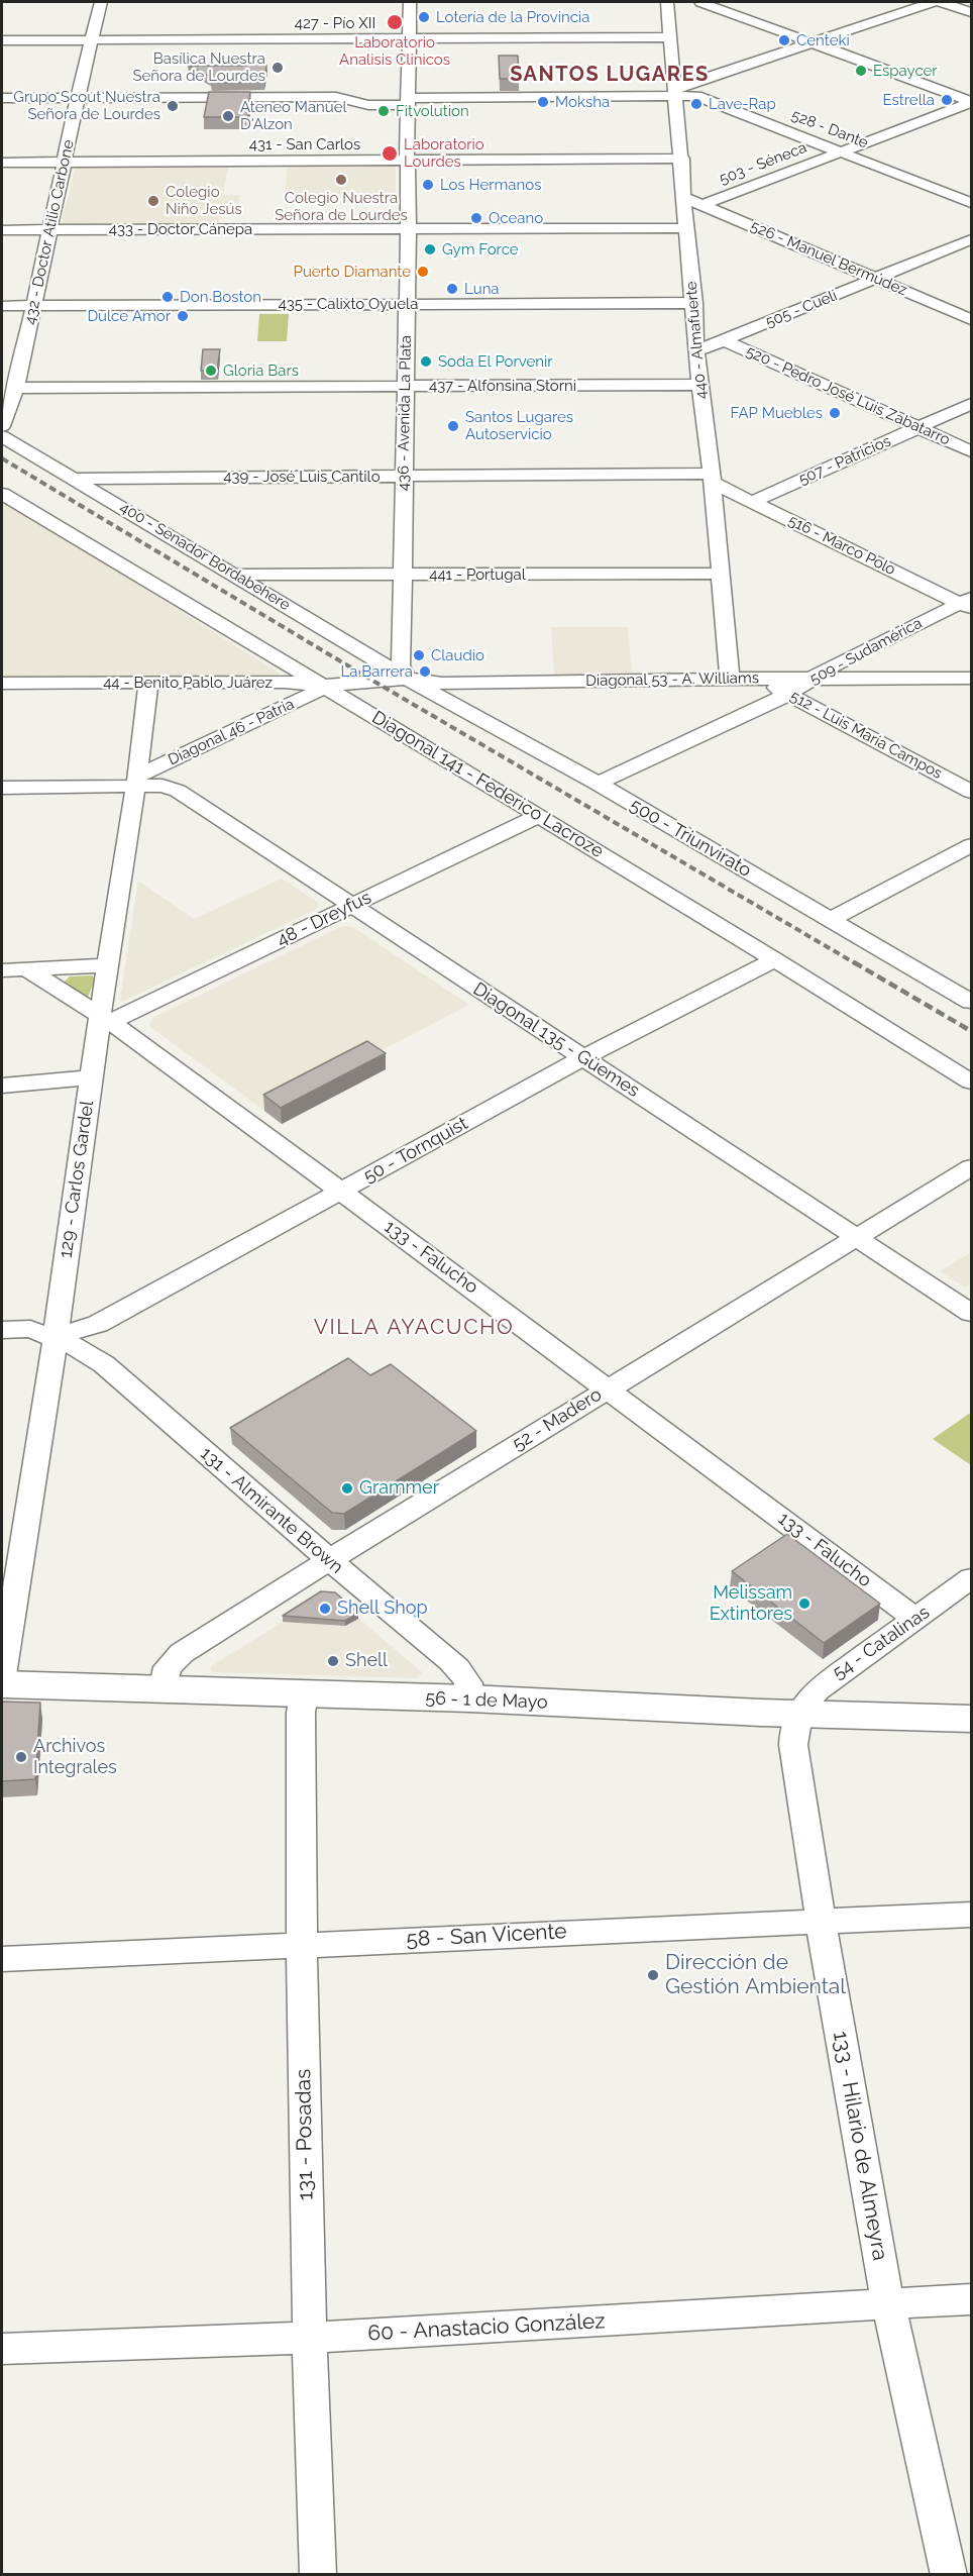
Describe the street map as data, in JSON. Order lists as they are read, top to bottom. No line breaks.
{"streets":{"main road":["56 - 1 de Mayo"],"street":["427 - Pío XII","528 - Dante","431 - San Carlos","503 - Séneca","433 - Doctor Cánepa","432 - Doctor Atilio Carbone","526 - Manuel Bermúdez","435 - Calixto Oyuela","505 - Cueli","440 - Almafuerte","437 - Alfonsina Storni","520 - Pedro José Luis Zabatarro","436 - Avenida La Plata","507 - Patricios","439 - José Luis Cantilo","516 - Marco Polo","400 - Senador Bordabehere","441 - Portugal","509 - Sudamérica","Diagonal 53 - A. Williams","44 - Benito Pablo Juárez","Diagonal 46 - Patria","512 - Luis María Campos","Diagonal 141 - Federico Lacroze","500 - Triunvirato","48 - Dreyfus","Diagonal 135 - Güemes","50 - Tornquist","129 - Carlos Gardel","133 - Falucho","52 - Madero","131 - Almirante Brown","54 - Catalinas","58 - San Vicente","131 - Posadas","133 - Hilario de Almeyra","60 - Anastacio González"]},"crossings":[["427 - Pío XII","432 - Doctor Atilio Carbone"],["427 - Pío XII","440 - Almafuerte"],["427 - Pío XII","436 - Avenida La Plata"],["528 - Dante","503 - Séneca"],["528 - Dante","440 - Almafuerte"],["431 - San Carlos","432 - Doctor Atilio Carbone"],["431 - San Carlos","440 - Almafuerte"],["431 - San Carlos","436 - Avenida La Plata"],["503 - Séneca","526 - Manuel Bermúdez"],["433 - Doctor Cánepa","432 - Doctor Atilio Carbone"],["433 - Doctor Cánepa","440 - Almafuerte"],["433 - Doctor Cánepa","436 - Avenida La Plata"],["432 - Doctor Atilio Carbone","435 - Calixto Oyuela"],["432 - Doctor Atilio Carbone","437 - Alfonsina Storni"],["526 - Manuel Bermúdez","505 - Cueli"],["526 - Manuel Bermúdez","440 - Almafuerte"],["435 - Calixto Oyuela","440 - Almafuerte"],["435 - Calixto Oyuela","436 - Avenida La Plata"],["505 - Cueli","440 - Almafuerte"],["505 - Cueli","520 - Pedro José Luis Zabatarro"],["440 - Almafuerte","437 - Alfonsina Storni"],["440 - Almafuerte","439 - José Luis Cantilo"],["440 - Almafuerte","516 - Marco Polo"],["440 - Almafuerte","441 - Portugal"],["440 - Almafuerte","Diagonal 53 - A. Williams"],["437 - Alfonsina Storni","436 - Avenida La Plata"],["520 - Pedro José Luis Zabatarro","507 - Patricios"],["436 - Avenida La Plata","439 - José Luis Cantilo"],["436 - Avenida La Plata","400 - Senador Bordabehere"],["436 - Avenida La Plata","441 - Portugal"],["436 - Avenida La Plata","Diagonal 53 - A. Williams"],["436 - Avenida La Plata","500 - Triunvirato"],["507 - Patricios","516 - Marco Polo"],["439 - José Luis Cantilo","516 - Marco Polo"],["439 - José Luis Cantilo","400 - Senador Bordabehere"],["516 - Marco Polo","509 - Sudamérica"],["400 - Senador Bordabehere","441 - Portugal"],["400 - Senador Bordabehere","Diagonal 53 - A. Williams"],["400 - Senador Bordabehere","500 - Triunvirato"],["509 - Sudamérica","Diagonal 53 - A. Williams"],["509 - Sudamérica","512 - Luis María Campos"],["509 - Sudamérica","500 - Triunvirato"],["Diagonal 53 - A. Williams","44 - Benito Pablo Juárez"],["Diagonal 53 - A. Williams","512 - Luis María Campos"],["Diagonal 53 - A. Williams","500 - Triunvirato"],["44 - Benito Pablo Juárez","Diagonal 46 - Patria"],["44 - Benito Pablo Juárez","Diagonal 141 - Federico Lacroze"],["44 - Benito Pablo Juárez","129 - Carlos Gardel"],["Diagonal 46 - Patria","Diagonal 141 - Federico Lacroze"],["Diagonal 46 - Patria","Diagonal 135 - Güemes"],["Diagonal 46 - Patria","129 - Carlos Gardel"],["Diagonal 141 - Federico Lacroze","48 - Dreyfus"],["Diagonal 141 - Federico Lacroze","50 - Tornquist"],["48 - Dreyfus","Diagonal 135 - Güemes"],["48 - Dreyfus","129 - Carlos Gardel"],["48 - Dreyfus","133 - Falucho"],["Diagonal 135 - Güemes","50 - Tornquist"],["Diagonal 135 - Güemes","129 - Carlos Gardel"],["Diagonal 135 - Güemes","52 - Madero"],["50 - Tornquist","129 - Carlos Gardel"],["50 - Tornquist","133 - Falucho"],["50 - Tornquist","131 - Almirante Brown"],["129 - Carlos Gardel","133 - Falucho"],["129 - Carlos Gardel","131 - Almirante Brown"],["133 - Falucho","52 - Madero"],["133 - Falucho","54 - Catalinas"],["52 - Madero","131 - Almirante Brown"],["52 - Madero","56 - 1 de Mayo"],["131 - Almirante Brown","56 - 1 de Mayo"],["54 - Catalinas","56 - 1 de Mayo"],["54 - Catalinas","133 - Hilario de Almeyra"],["56 - 1 de Mayo","131 - Posadas"],["56 - 1 de Mayo","133 - Hilario de Almeyra"],["58 - San Vicente","131 - Posadas"],["58 - San Vicente","133 - Hilario de Almeyra"],["131 - Posadas","60 - Anastacio González"],["133 - Hilario de Almeyra","60 - Anastacio González"]],"districts":["SANTOS LUGARES","VILLA AYACUCHO"],"places":["Lotería de la Provincia","Laboratorio Analisis Clinicos","Centeki","Basílica Nuestra Señora de Lourdes","Espaycer","Estrella","Moksha","Lave-Rap","Grupo Scout Nuestra Señora de Lourdes","Fitvolution","Ateneo Manuel D'Alzon","Laboratorio Lourdes","Colegio Nuestra Señora de Lourdes","Los Hermanos","Colegio Niño Jesús","Oceano","Gym Force","Puerto Diamante","Luna","Don Boston","Dulce Amor","Soda El Porvenir","Gloria Bars","FAP Muebles","Santos Lugares Autoservicio","Claudio","La Barrera","Grammer","Melissam Extintores","Shell Shop","Shell","Archivos Integrales","Dirección de Gestión Ambiental"]}
